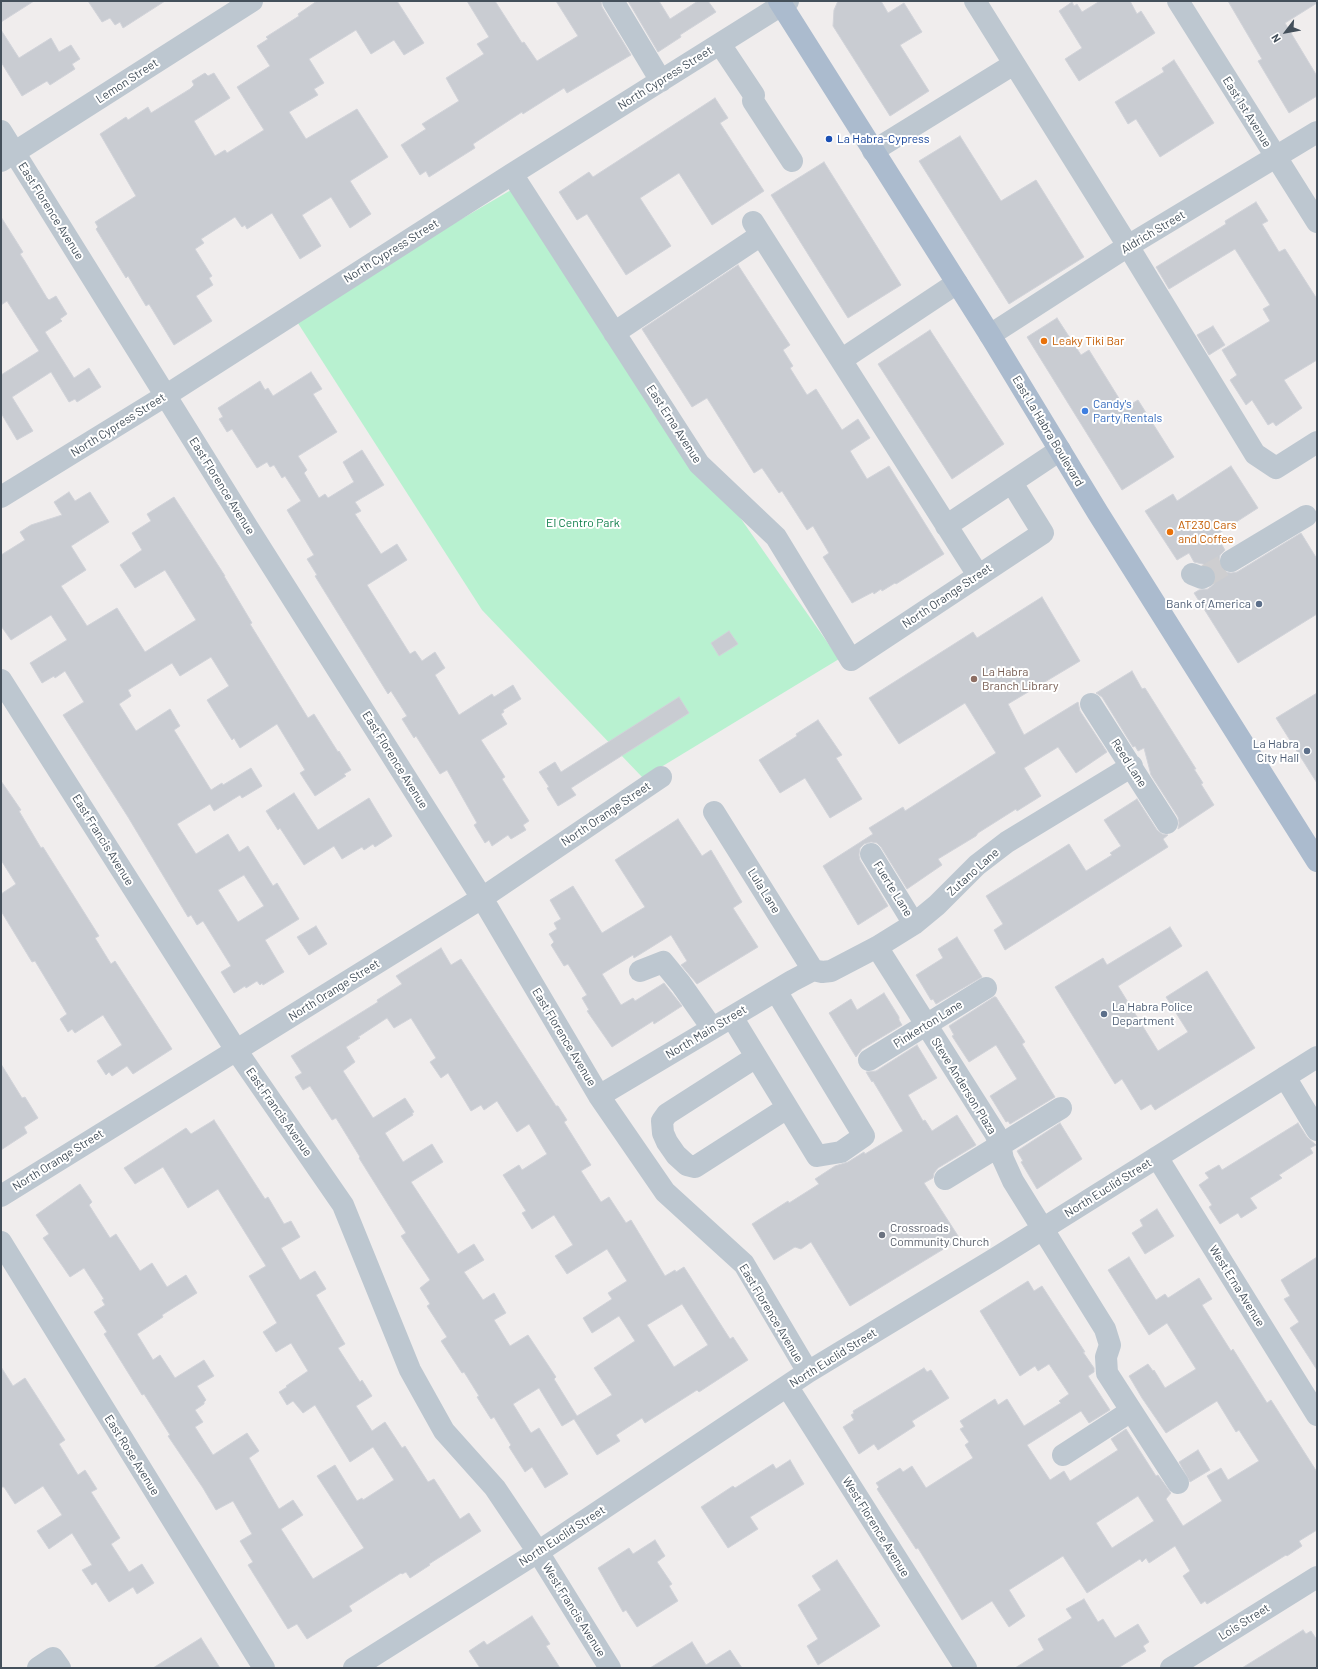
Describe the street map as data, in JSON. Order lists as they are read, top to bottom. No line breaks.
{"streets":{"main road":["East La Habra Boulevard"],"street":["North Cypress Street","Lemon Street","East 1st Avenue","East Florence Avenue","Aldrich Street","East Erna Avenue","North Orange Street","Reed Lane","East Francis Avenue","Zutano Lane","Fuerte Lane","Lula Lane","Pinkerton Lane","North Main Street","Steve Anderson Plaza","North Euclid Street","West Erna Avenue","East Rose Avenue","West Florence Avenue","West Francis Avenue","Lois Street"]},"crossings":[["North Cypress Street","East Florence Avenue"],["North Cypress Street","East Erna Avenue"],["North Cypress Street","East La Habra Boulevard"],["Lemon Street","East Florence Avenue"],["East 1st Avenue","Aldrich Street"],["East Florence Avenue","North Orange Street"],["East Florence Avenue","North Main Street"],["East Florence Avenue","North Euclid Street"],["Aldrich Street","East La Habra Boulevard"],["East Erna Avenue","North Orange Street"],["North Orange Street","East Francis Avenue"],["Reed Lane","Zutano Lane"],["East Francis Avenue","North Euclid Street"],["East Francis Avenue","West Francis Avenue"],["Zutano Lane","Fuerte Lane"],["Zutano Lane","Lula Lane"],["Zutano Lane","North Main Street"],["Zutano Lane","Steve Anderson Plaza"],["Lula Lane","North Main Street"],["Pinkerton Lane","Steve Anderson Plaza"],["Steve Anderson Plaza","North Euclid Street"],["North Euclid Street","West Erna Avenue"],["North Euclid Street","West Florence Avenue"],["North Euclid Street","West Francis Avenue"]],"parks":["El Centro Park"],"places":["La Habra-Cypress","Leaky Tiki Bar","Candy's Party Rentals","AT230 Cars and Coffee","Bank of America","La Habra Branch Library","La Habra City Hall","La Habra Police Department","Crossroads Community Church"],"north":"bottom left"}
